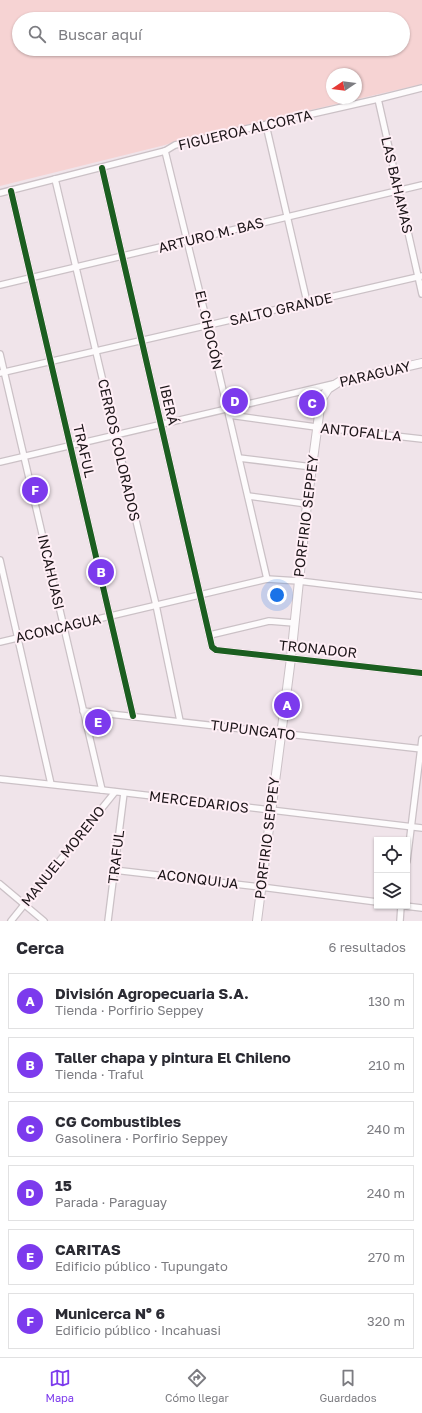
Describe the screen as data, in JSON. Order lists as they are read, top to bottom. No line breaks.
{"streets":{"main road":["PARAGUAY","PORFIRIO SEPPEY"],"street":["FIGUEROA ALCORTA","LAS BAHAMAS","ARTURO M. BAS","SALTO GRANDE","EL CHOCÓN","IBERÁ","ANTOFALLA","CERROS COLORADOS","TRAFUL","INCAHUASI","ACONCAGUA","TRONADOR","TUPUNGATO","MERCEDARIOS","MANUEL MORENO","ACONQUIJA"]},"crossings":[["FIGUEROA ALCORTA","LAS BAHAMAS"],["FIGUEROA ALCORTA","EL CHOCÓN"],["FIGUEROA ALCORTA","IBERÁ"],["FIGUEROA ALCORTA","CERROS COLORADOS"],["FIGUEROA ALCORTA","TRAFUL"],["LAS BAHAMAS","ARTURO M. BAS"],["LAS BAHAMAS","SALTO GRANDE"],["ARTURO M. BAS","EL CHOCÓN"],["ARTURO M. BAS","IBERÁ"],["ARTURO M. BAS","CERROS COLORADOS"],["ARTURO M. BAS","TRAFUL"],["SALTO GRANDE","EL CHOCÓN"],["SALTO GRANDE","IBERÁ"],["SALTO GRANDE","CERROS COLORADOS"],["SALTO GRANDE","TRAFUL"],["SALTO GRANDE","INCAHUASI"],["EL CHOCÓN","PARAGUAY"],["EL CHOCÓN","ANTOFALLA"],["EL CHOCÓN","ACONCAGUA"],["PARAGUAY","IBERÁ"],["PARAGUAY","ANTOFALLA"],["PARAGUAY","CERROS COLORADOS"],["PARAGUAY","TRAFUL"],["PARAGUAY","PORFIRIO SEPPEY"],["PARAGUAY","INCAHUASI"],["IBERÁ","ACONCAGUA"],["IBERÁ","TRONADOR"],["ANTOFALLA","PORFIRIO SEPPEY"],["CERROS COLORADOS","ACONCAGUA"],["CERROS COLORADOS","TUPUNGATO"],["TRAFUL","ACONCAGUA"],["TRAFUL","TUPUNGATO"],["TRAFUL","MERCEDARIOS"],["TRAFUL","ACONQUIJA"],["PORFIRIO SEPPEY","ACONCAGUA"],["PORFIRIO SEPPEY","TRONADOR"],["PORFIRIO SEPPEY","TUPUNGATO"],["PORFIRIO SEPPEY","MERCEDARIOS"],["PORFIRIO SEPPEY","ACONQUIJA"],["INCAHUASI","ACONCAGUA"],["INCAHUASI","TUPUNGATO"],["INCAHUASI","MERCEDARIOS"],["MERCEDARIOS","MANUEL MORENO"]],"north":"left","page":{"search":"Buscar aquí","pins":["D","C","F","B","A","E"],"heading":["Cerca","6 resultados"],"list":[{"mark":"A","name":"División Agropecuaria S.A.","note":"Tienda · Porfirio Seppey","value":"130 m"},{"mark":"B","name":"Taller chapa y pintura El Chileno","note":"Tienda · Traful","value":"210 m"},{"mark":"C","name":"CG Combustibles","note":"Gasolinera · Porfirio Seppey","value":"240 m"},{"mark":"D","name":"15","note":"Parada · Paraguay","value":"240 m"},{"mark":"E","name":"CARITAS","note":"Edificio público · Tupungato","value":"270 m"},{"mark":"F","name":"Municerca Nº 6","note":"Edificio público · Incahuasi","value":"320 m"}],"nav":["Mapa","Cómo llegar","Guardados"]}}
